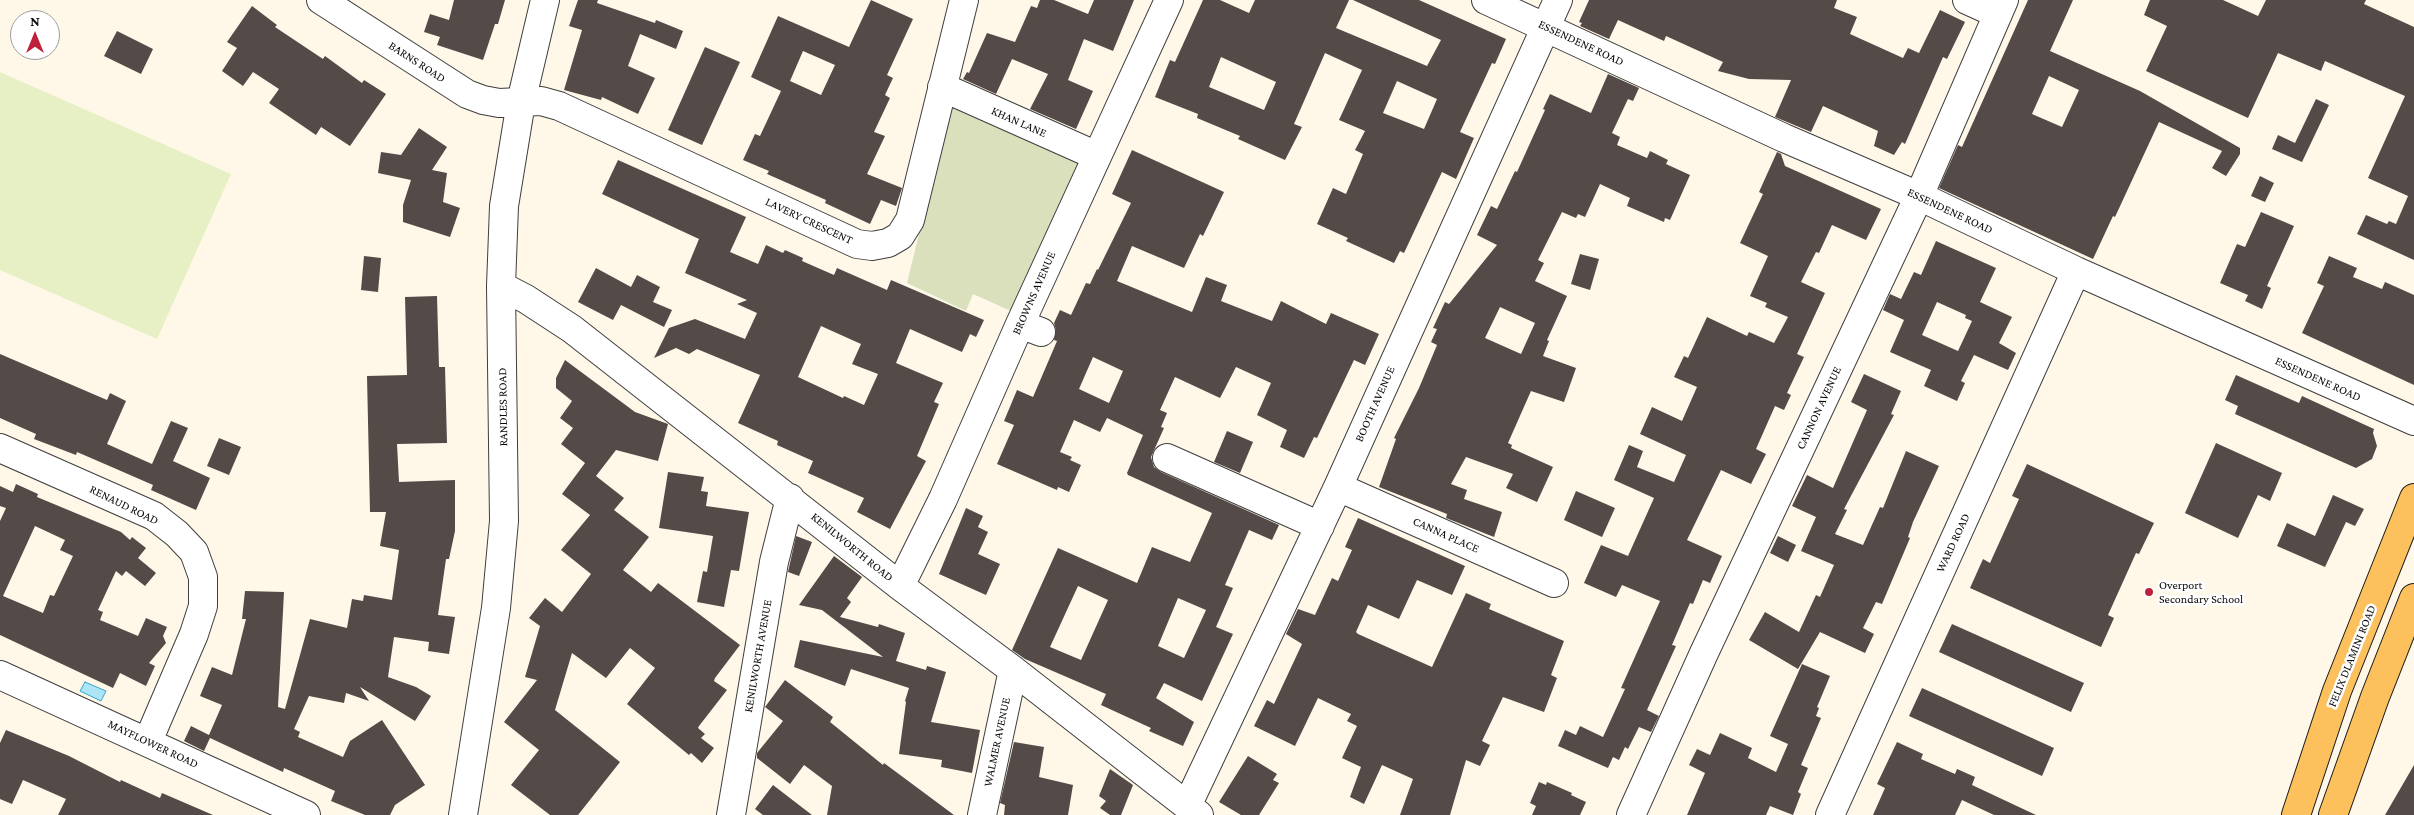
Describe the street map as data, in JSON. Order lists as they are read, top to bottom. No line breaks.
{"streets":{"main road":["FELIX DLAMINI ROAD"],"street":["ESSENDENE ROAD","BARNS ROAD","KHAN LANE","LAVERY CRESCENT","BROWNS AVENUE","BOOTH AVENUE","RANDLES ROAD","CANNON AVENUE","RENAUD ROAD","CANNA PLACE","WARD ROAD","KENILWORTH ROAD","KENILWORTH AVENUE","WALMER AVENUE","MAYFLOWER ROAD"]},"crossings":[["ESSENDENE ROAD","BOOTH AVENUE"],["ESSENDENE ROAD","CANNON AVENUE"],["ESSENDENE ROAD","WARD ROAD"],["BARNS ROAD","LAVERY CRESCENT"],["BARNS ROAD","RANDLES ROAD"],["KHAN LANE","LAVERY CRESCENT"],["KHAN LANE","BROWNS AVENUE"],["LAVERY CRESCENT","RANDLES ROAD"],["BROWNS AVENUE","KENILWORTH ROAD"],["BOOTH AVENUE","CANNA PLACE"],["BOOTH AVENUE","KENILWORTH ROAD"],["RANDLES ROAD","KENILWORTH ROAD"],["RENAUD ROAD","MAYFLOWER ROAD"],["KENILWORTH ROAD","KENILWORTH AVENUE"],["KENILWORTH ROAD","WALMER AVENUE"]],"places":["Overport Secondary School"],"north":"top"}
